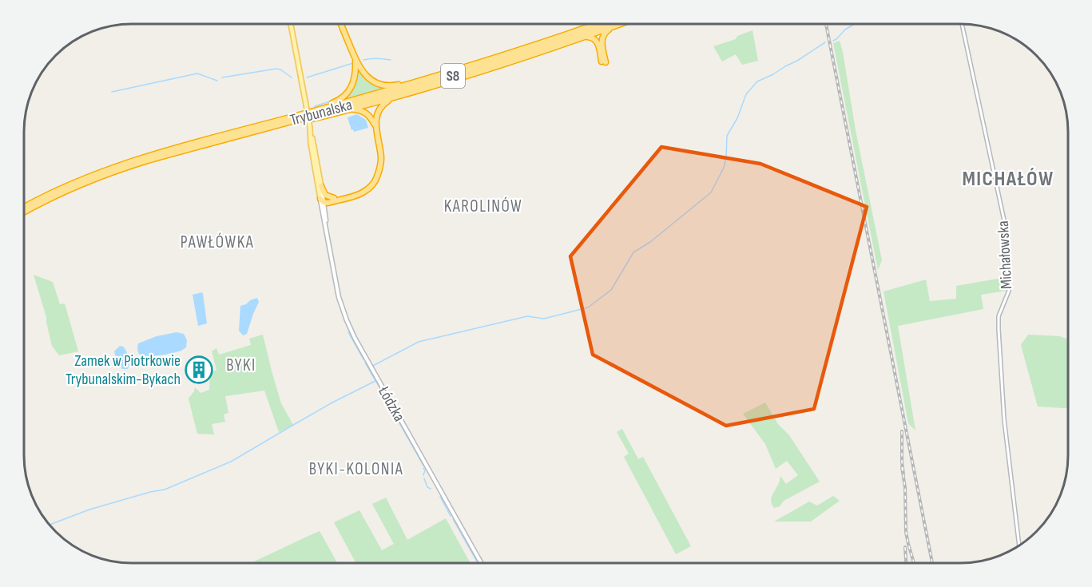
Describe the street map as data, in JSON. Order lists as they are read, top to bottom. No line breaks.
{"streets":{"highway":["S8","Trybunalska"],"main road":["Łódzka"],"street":["Michałowska"]},"districts":["MICHAŁÓW","KAROLINÓW","PAWŁÓWKA","BYKI","BYKI-KOLONIA"],"places":{"building":["Zamek w Piotrkowie Trybunalskim-Bykach"]}}
